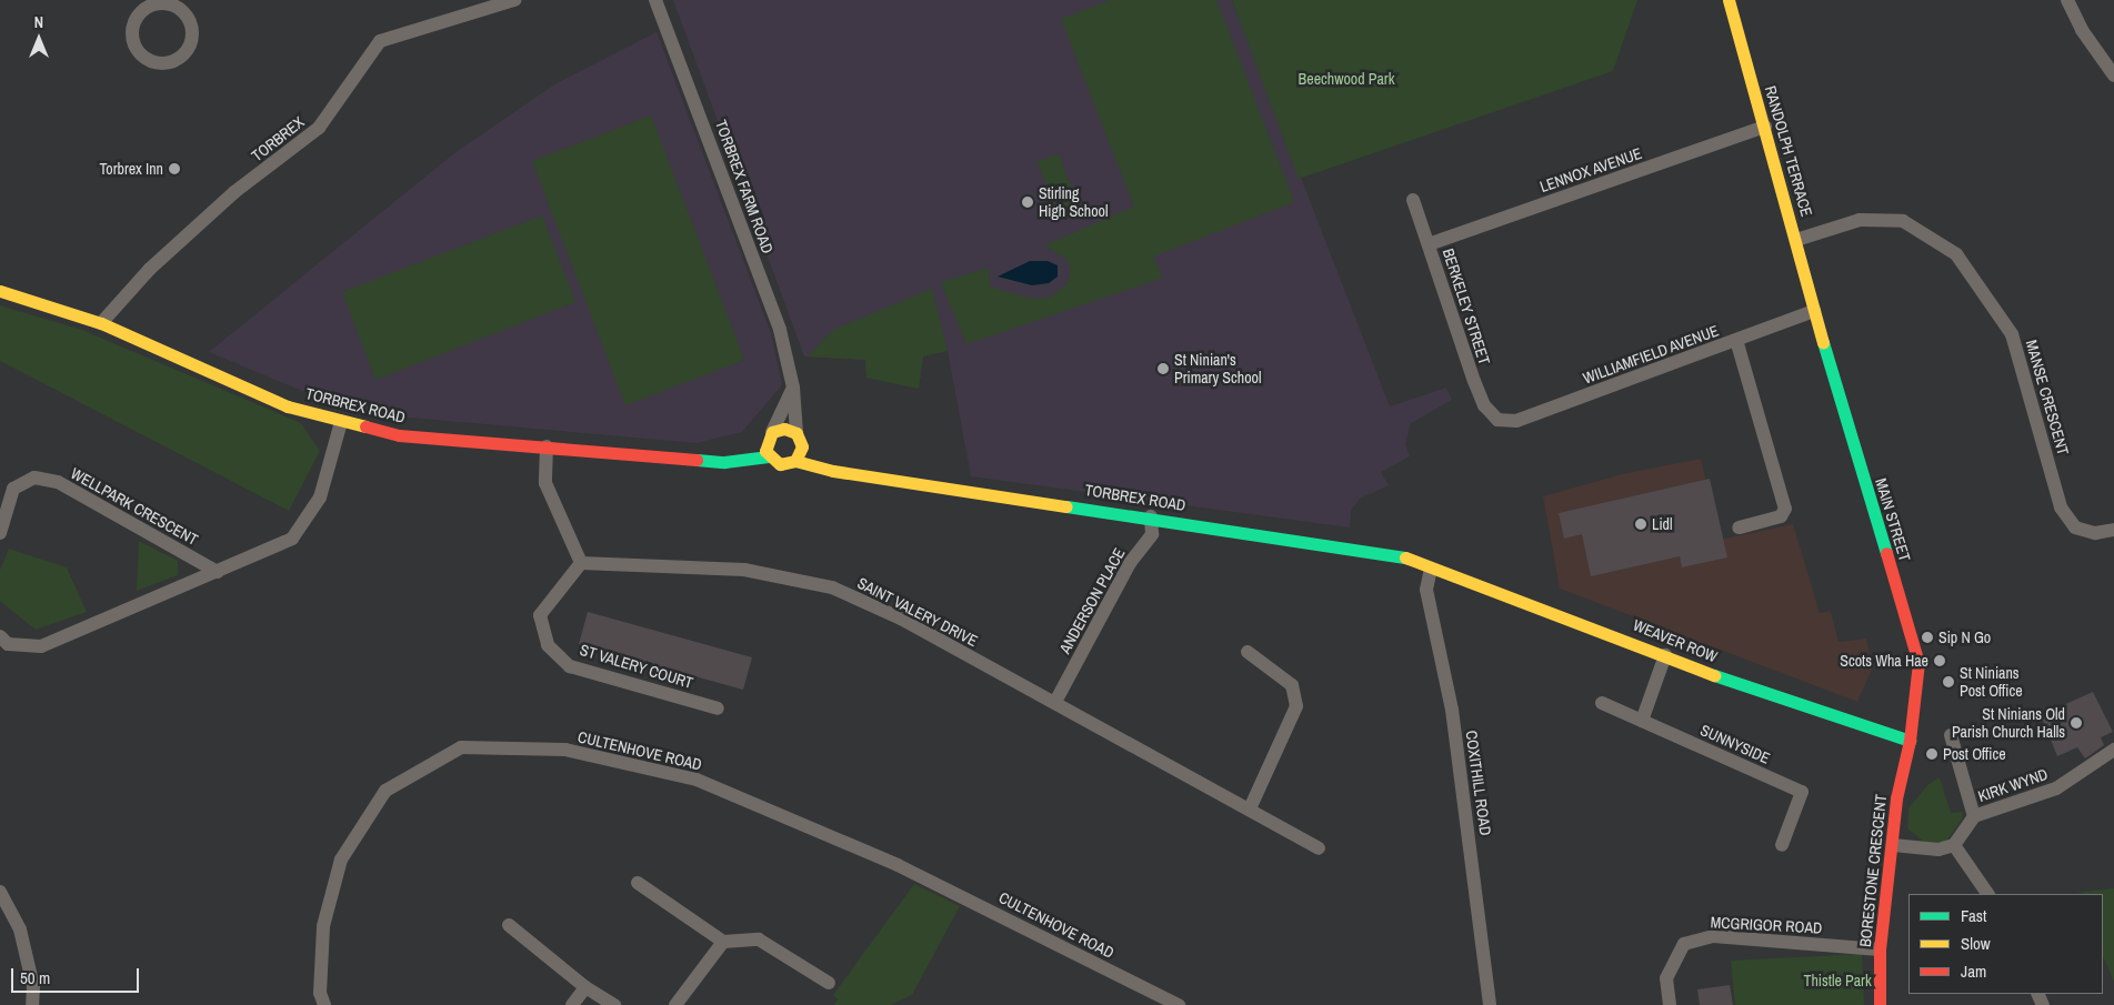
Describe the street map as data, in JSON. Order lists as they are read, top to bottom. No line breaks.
{"streets":{"street":["TORBREX","RANDOLPH TERRACE","LENNOX AVENUE","TORBREX FARM ROAD","BERKELEY STREET","WILLIAMFIELD AVENUE","MANSE CRESCENT","TORBREX ROAD","WELLPARK CRESCENT","MAIN STREET","ANDERSON PLACE","SAINT VALERY DRIVE","WEAVER ROW","ST VALERY COURT","SUNNYSIDE","CULTENHOVE ROAD","COXITHILL ROAD","KIRK WYND","BORESTONE CRESCENT","MCGRIGOR ROAD"]},"crossings":[["TORBREX","TORBREX ROAD"],["RANDOLPH TERRACE","LENNOX AVENUE"],["RANDOLPH TERRACE","WILLIAMFIELD AVENUE"],["RANDOLPH TERRACE","MANSE CRESCENT"],["RANDOLPH TERRACE","MAIN STREET"],["LENNOX AVENUE","BERKELEY STREET"],["TORBREX FARM ROAD","TORBREX ROAD"],["BERKELEY STREET","WILLIAMFIELD AVENUE"],["WILLIAMFIELD AVENUE","MAIN STREET"],["TORBREX ROAD","ANDERSON PLACE"],["TORBREX ROAD","WEAVER ROW"],["TORBREX ROAD","COXITHILL ROAD"],["MAIN STREET","WEAVER ROW"],["MAIN STREET","BORESTONE CRESCENT"],["ANDERSON PLACE","SAINT VALERY DRIVE"],["SAINT VALERY DRIVE","ST VALERY COURT"],["WEAVER ROW","COXITHILL ROAD"],["WEAVER ROW","BORESTONE CRESCENT"],["BORESTONE CRESCENT","MCGRIGOR ROAD"]],"parks":["Beechwood Park","Thistle Park"],"places":["Torbrex Inn","Stirling High School","St Ninian's Primary School","Lidl","Sip N Go","Scots Wha Hae","St Ninians Post Office","St Ninians Old Parish Church Halls","Post Office"],"legend":["Fast","Slow","Jam"],"scale_bar":"50 m","north":"top"}
